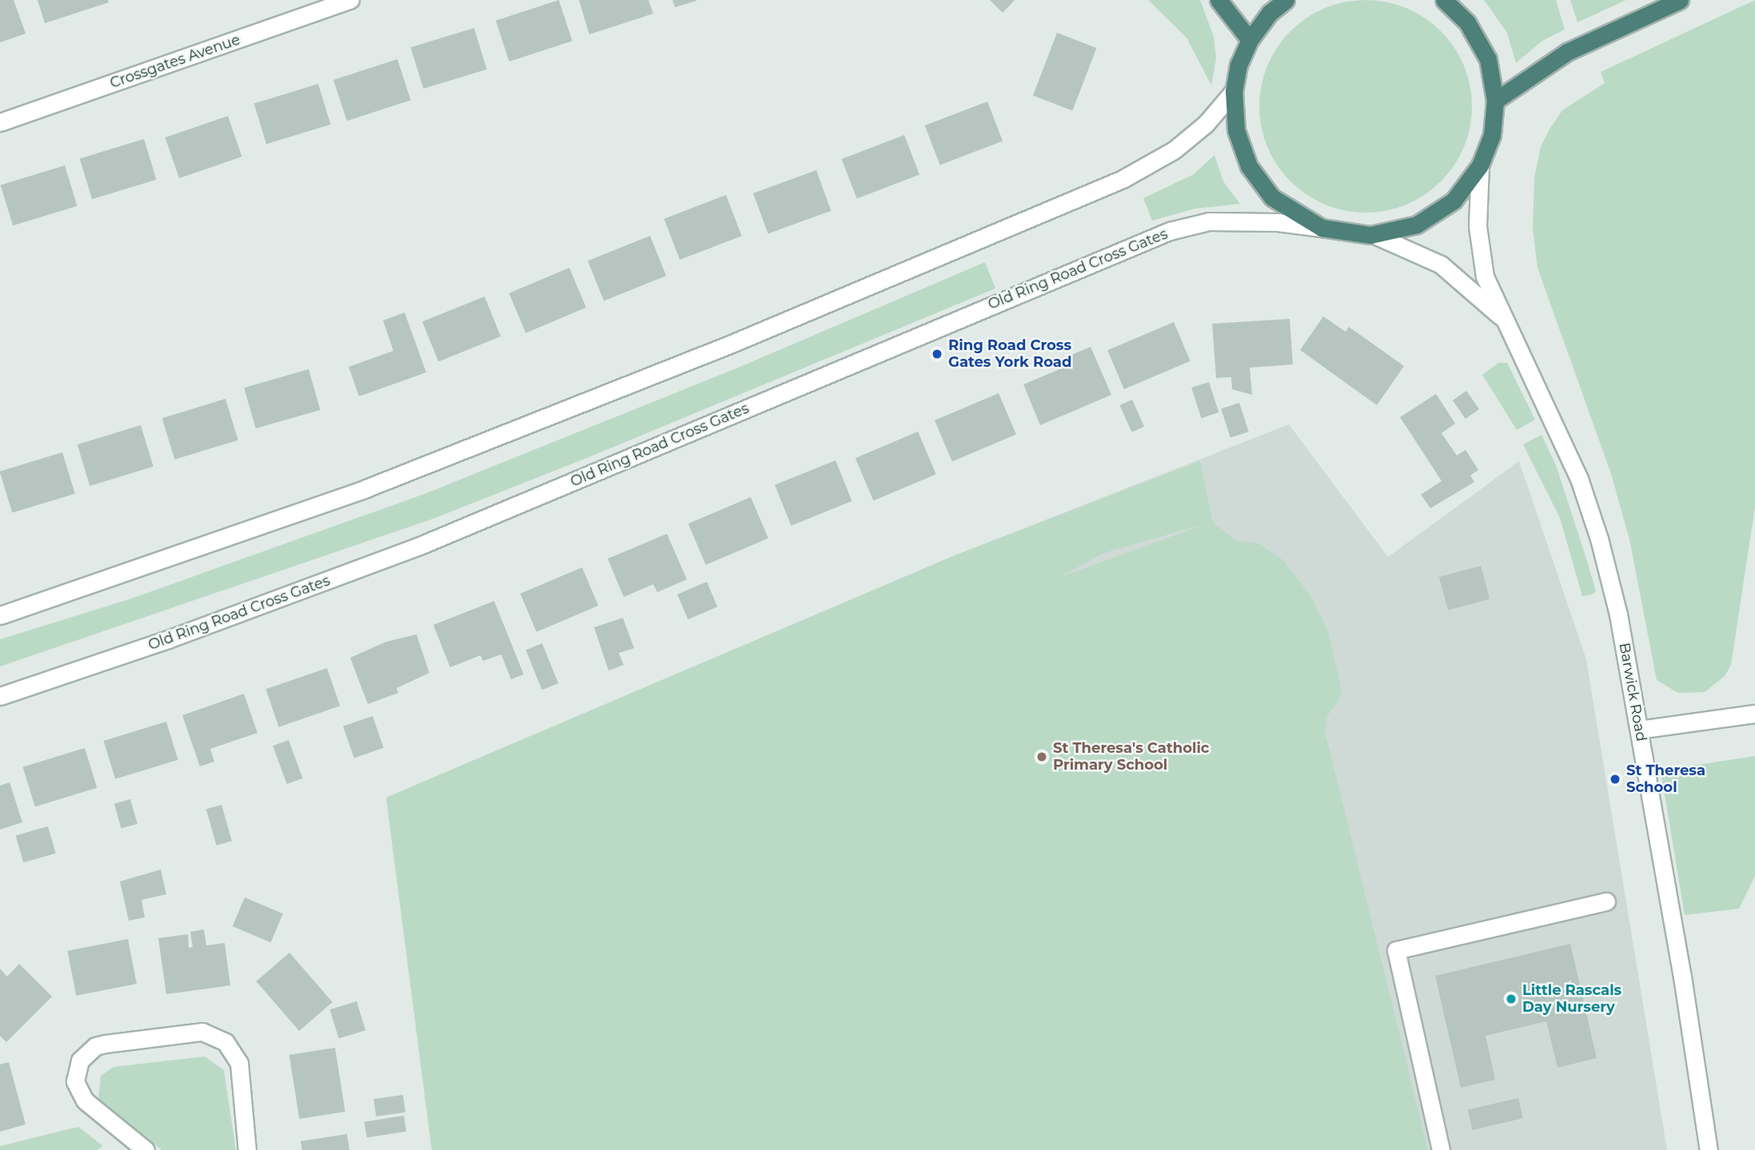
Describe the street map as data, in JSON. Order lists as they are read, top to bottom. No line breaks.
{"streets":{"main road":["Crossgates Avenue","Old Ring Road Cross Gates","Barwick Road"]},"places":["Ring Road Cross Gates York Road","St Theresa's Catholic Primary School","St Theresa School","Little Rascals Day Nursery"]}
